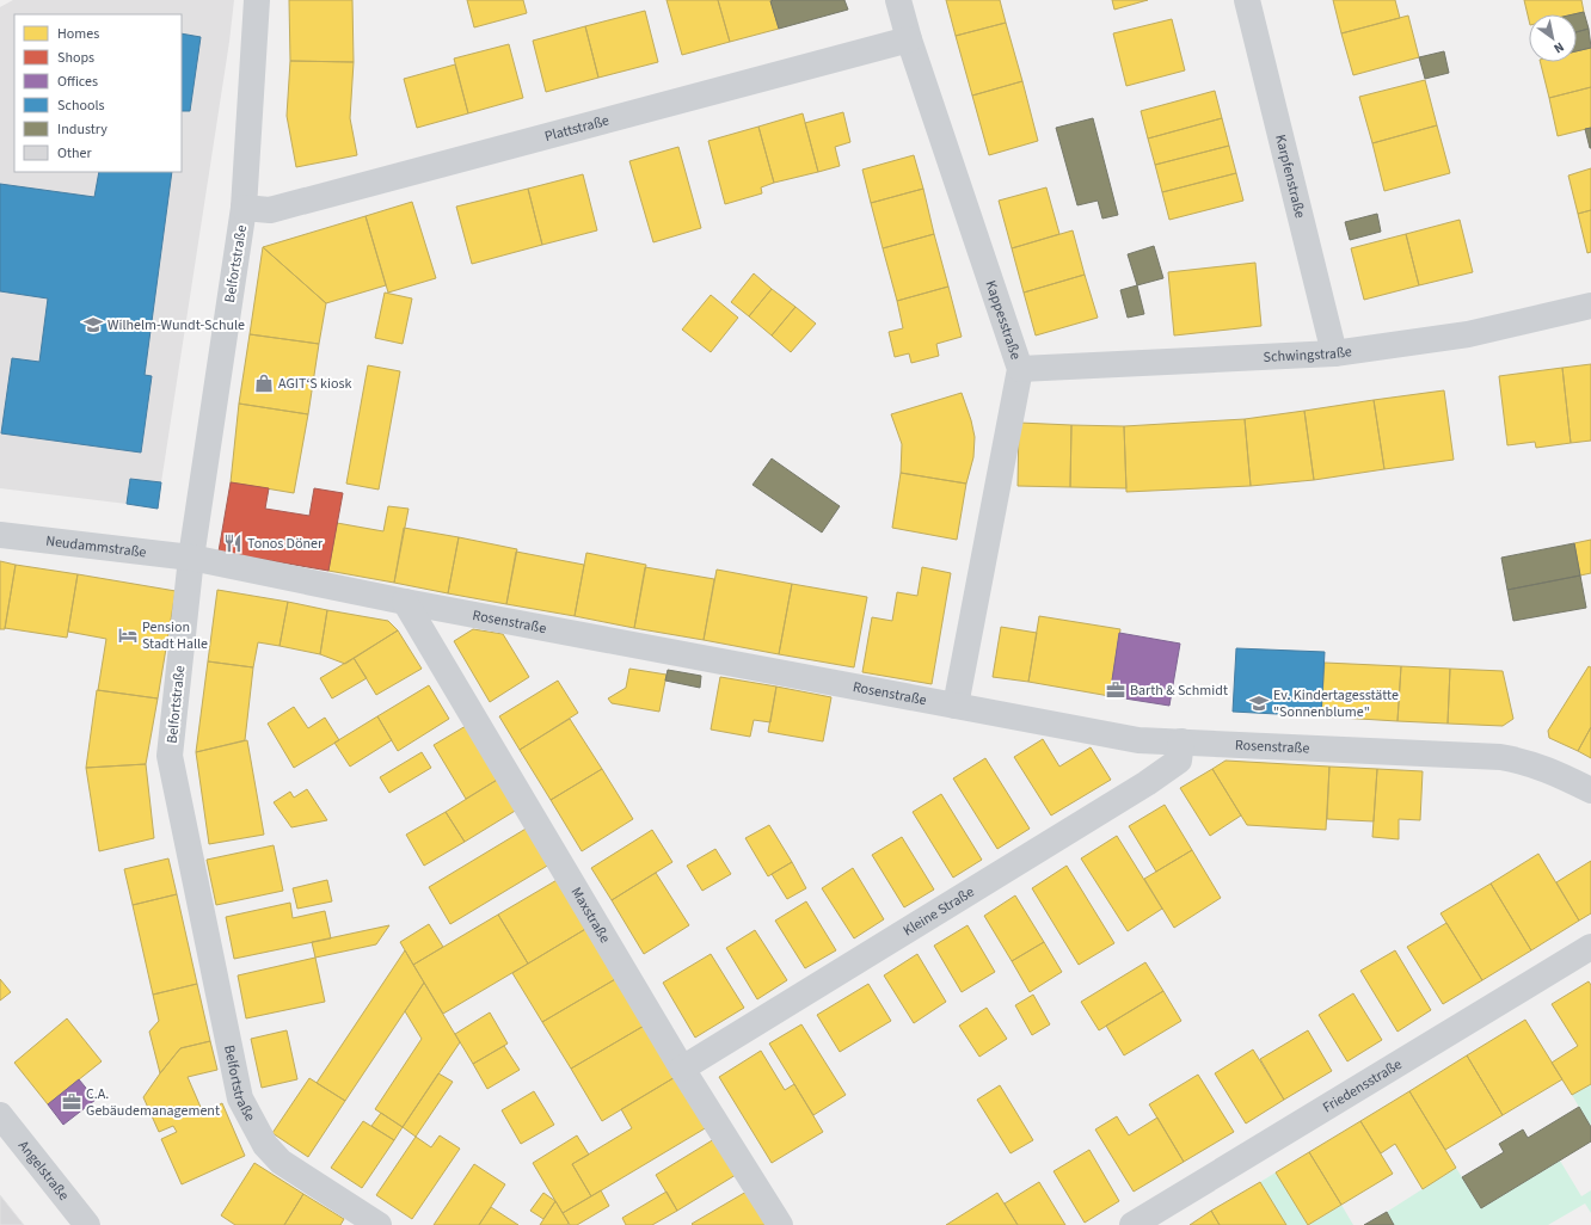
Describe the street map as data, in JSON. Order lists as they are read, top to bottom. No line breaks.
{"streets":{"street":["Plattstraße","Karpfenstraße","Belfortstraße","Kappesstraße","Schwingstraße","Neudammstraße","Rosenstraße","Kleine Straße","Maxstraße","Friedensstraße","Angelstraße"]},"crossings":[["Plattstraße","Belfortstraße"],["Plattstraße","Kappesstraße"],["Karpfenstraße","Schwingstraße"],["Belfortstraße","Neudammstraße"],["Belfortstraße","Rosenstraße"],["Kappesstraße","Schwingstraße"],["Kappesstraße","Rosenstraße"],["Neudammstraße","Rosenstraße"],["Rosenstraße","Kleine Straße"],["Rosenstraße","Maxstraße"],["Kleine Straße","Maxstraße"]],"places":{"school or university":["Wilhelm-Wundt-Schule","Ev. Kindertagesstätte \"Sonnenblume\""],"shop":["AGIT‘S kiosk"],"restaurant":["Tonos Döner"],"hotel":["Pension Stadt Halle"],"office":["Barth & Schmidt","C.A. Gebäudemanagement"]},"legend":["Homes","Shops","Offices","Schools","Industry","Other"],"north":"bottom right"}
